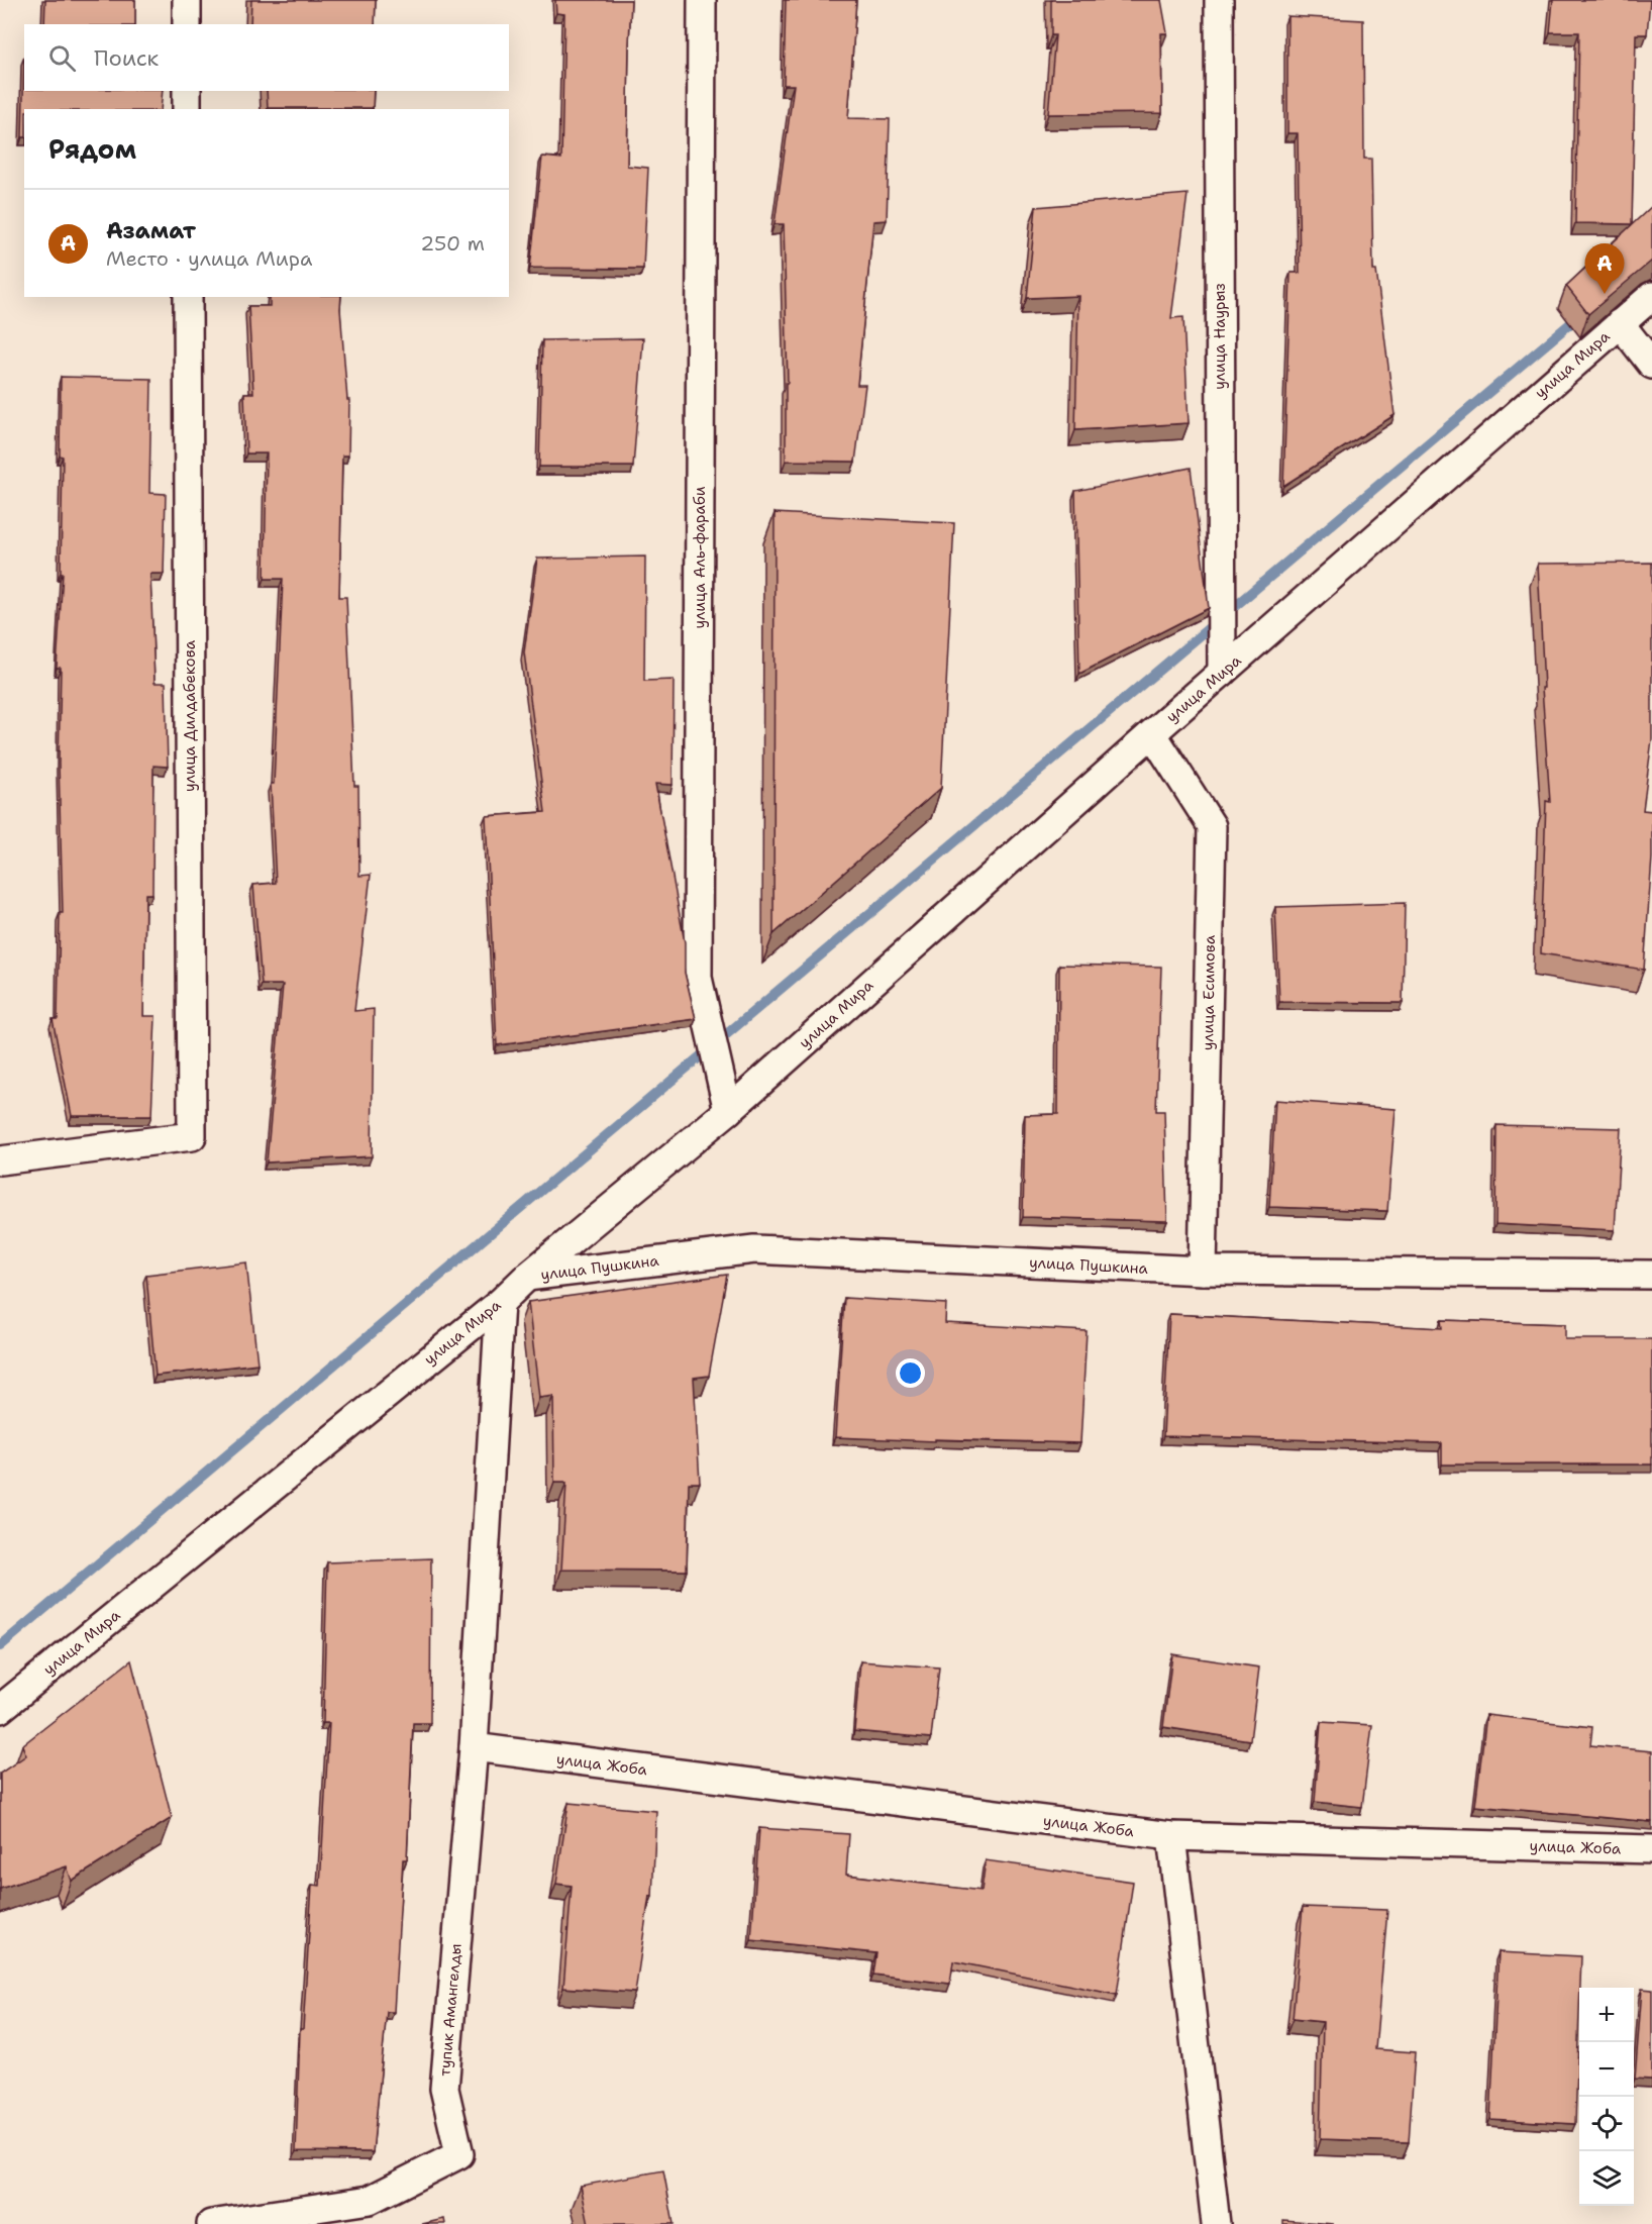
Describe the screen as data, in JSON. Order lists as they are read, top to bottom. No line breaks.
{"streets":{"street":["улица Наурыз","улица Мира","улица Аль-фараби","улица Дилдабекова","улица Есимова","улица Пушкина","улица Жоба","тупик Амангелды"]},"crossings":[["улица Наурыз","улица Мира"],["улица Мира","улица Аль-фараби"],["улица Мира","улица Есимова"],["улица Мира","улица Пушкина"],["улица Есимова","улица Пушкина"],["улица Жоба","тупик Амангелды"]],"page":{"search":"Поиск","heading":"Рядом","list":[{"mark":"A","name":"Азамат","note":"Место · улица Мира","value":"250 m"}],"pins":"A","map_buttons":["+","−"]}}
